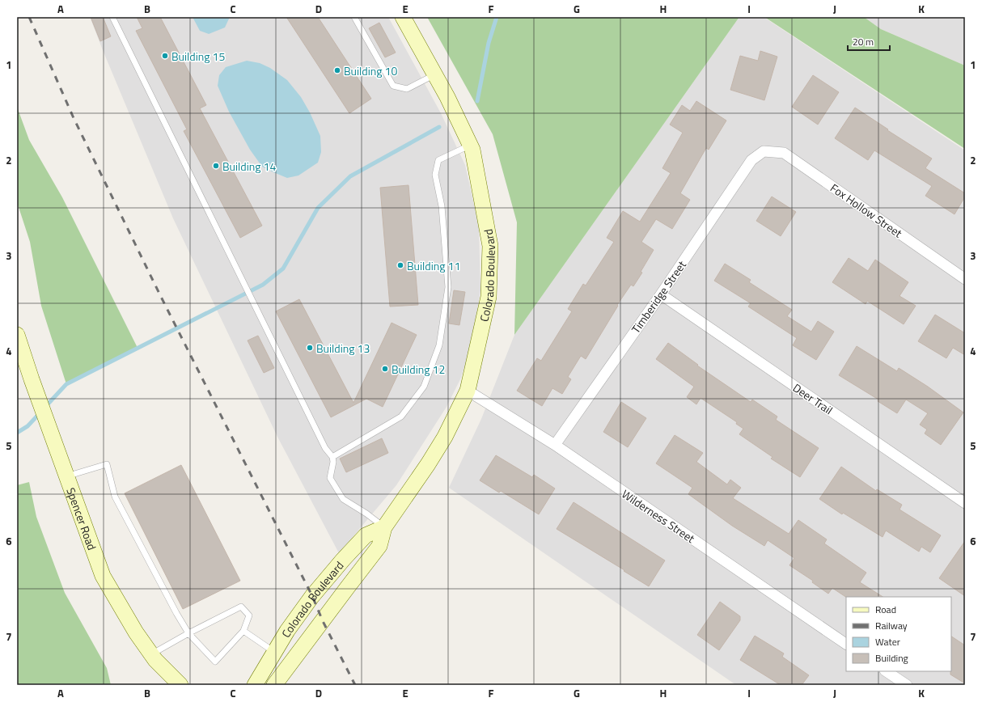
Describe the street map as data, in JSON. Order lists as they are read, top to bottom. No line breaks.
{"streets":{"main road":["Colorado Boulevard","Spencer Road"],"street":["Fox Hollow Street","Timberidge Street","Deer Trail","Wilderness Street"]},"crossings":[["Fox Hollow Street","Timberidge Street"],["Colorado Boulevard","Wilderness Street"],["Timberidge Street","Deer Trail"],["Timberidge Street","Wilderness Street"]],"places":["Building 15","Building 10","Building 14","Building 11","Building 13","Building 12"],"legend":["Road","Railway","Water","Building"],"scale_bar":"20 m","grid":{"columns":["A","B","C","D","E","F","G","H","I","J","K"],"rows":["1","2","3","4","5","6","7"]}}
